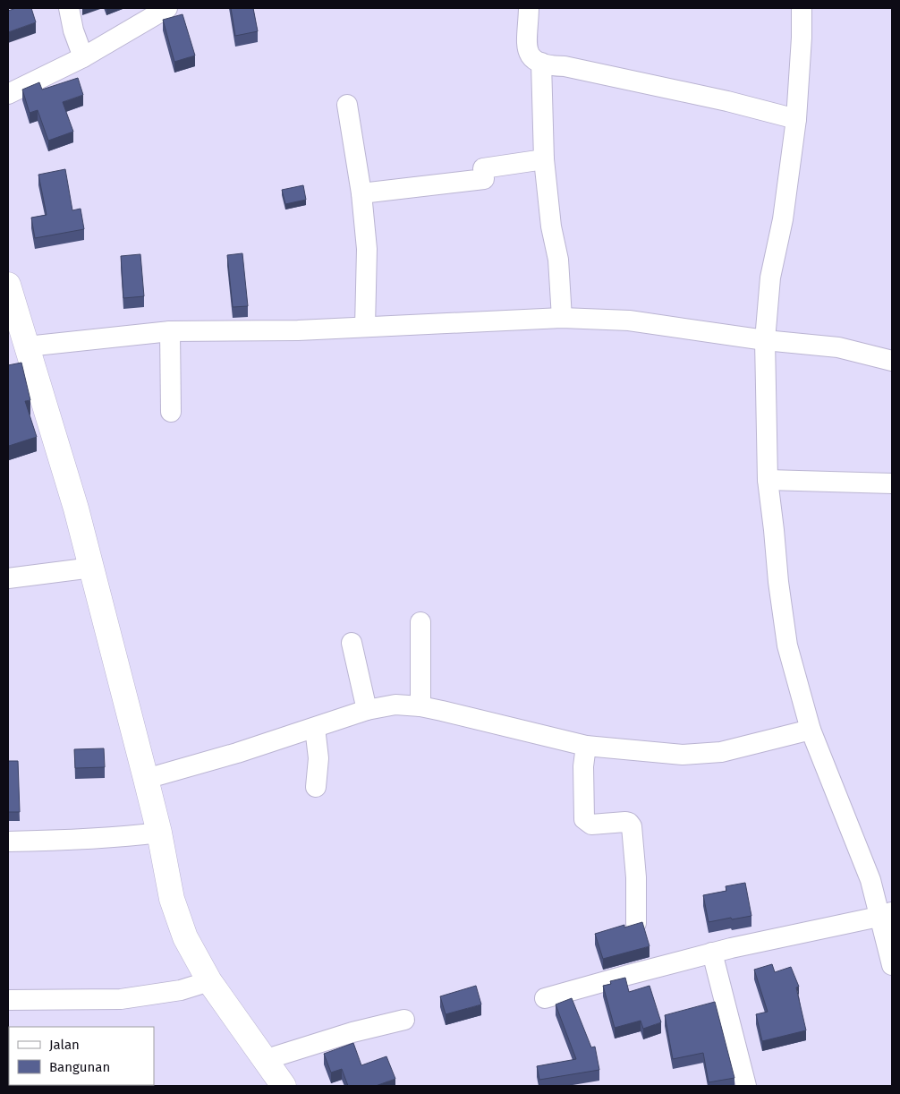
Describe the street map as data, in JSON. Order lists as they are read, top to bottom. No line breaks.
{"legend":["Jalan","Bangunan"]}
